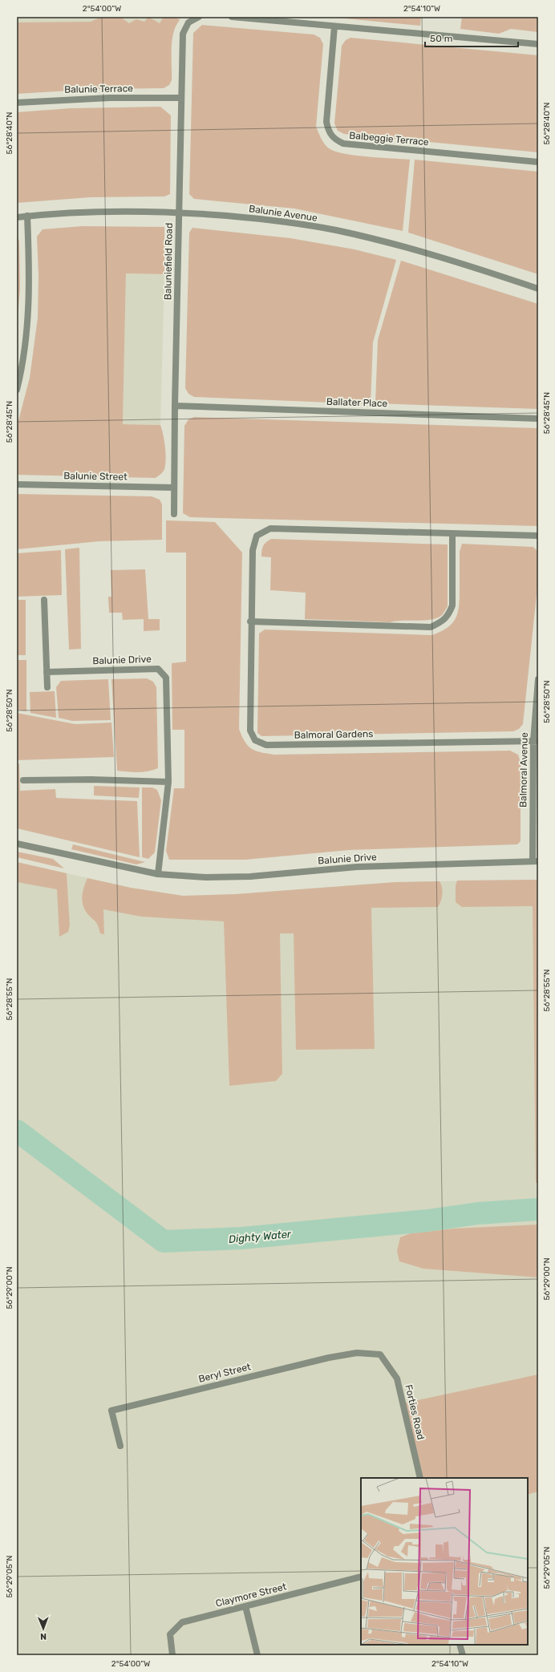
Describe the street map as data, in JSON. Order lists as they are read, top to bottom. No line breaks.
{"streets":{"street":["Balunie Terrace","Balbeggie Terrace","Balunie Avenue","Baluniefield Road","Ballater Place","Balunie Street","Balunie Drive","Balmoral Gardens","Balmoral Avenue","Beryl Street","Forties Road","Claymore Street"]},"crossings":[["Balunie Terrace","Baluniefield Road"],["Balunie Avenue","Baluniefield Road"],["Baluniefield Road","Ballater Place"],["Baluniefield Road","Balunie Street"],["Balunie Drive","Balmoral Avenue"],["Balmoral Gardens","Balmoral Avenue"],["Beryl Street","Forties Road"]],"water":["Dighty Water"],"scale_bar":"50 m","north":"bottom","coordinates":["2°54'00\"W","2°54'10\"W","56°28'40\"N","56°28'45\"N","56°28'50\"N","56°28'55\"N","56°29'00\"N","56°29'05\"N"]}
